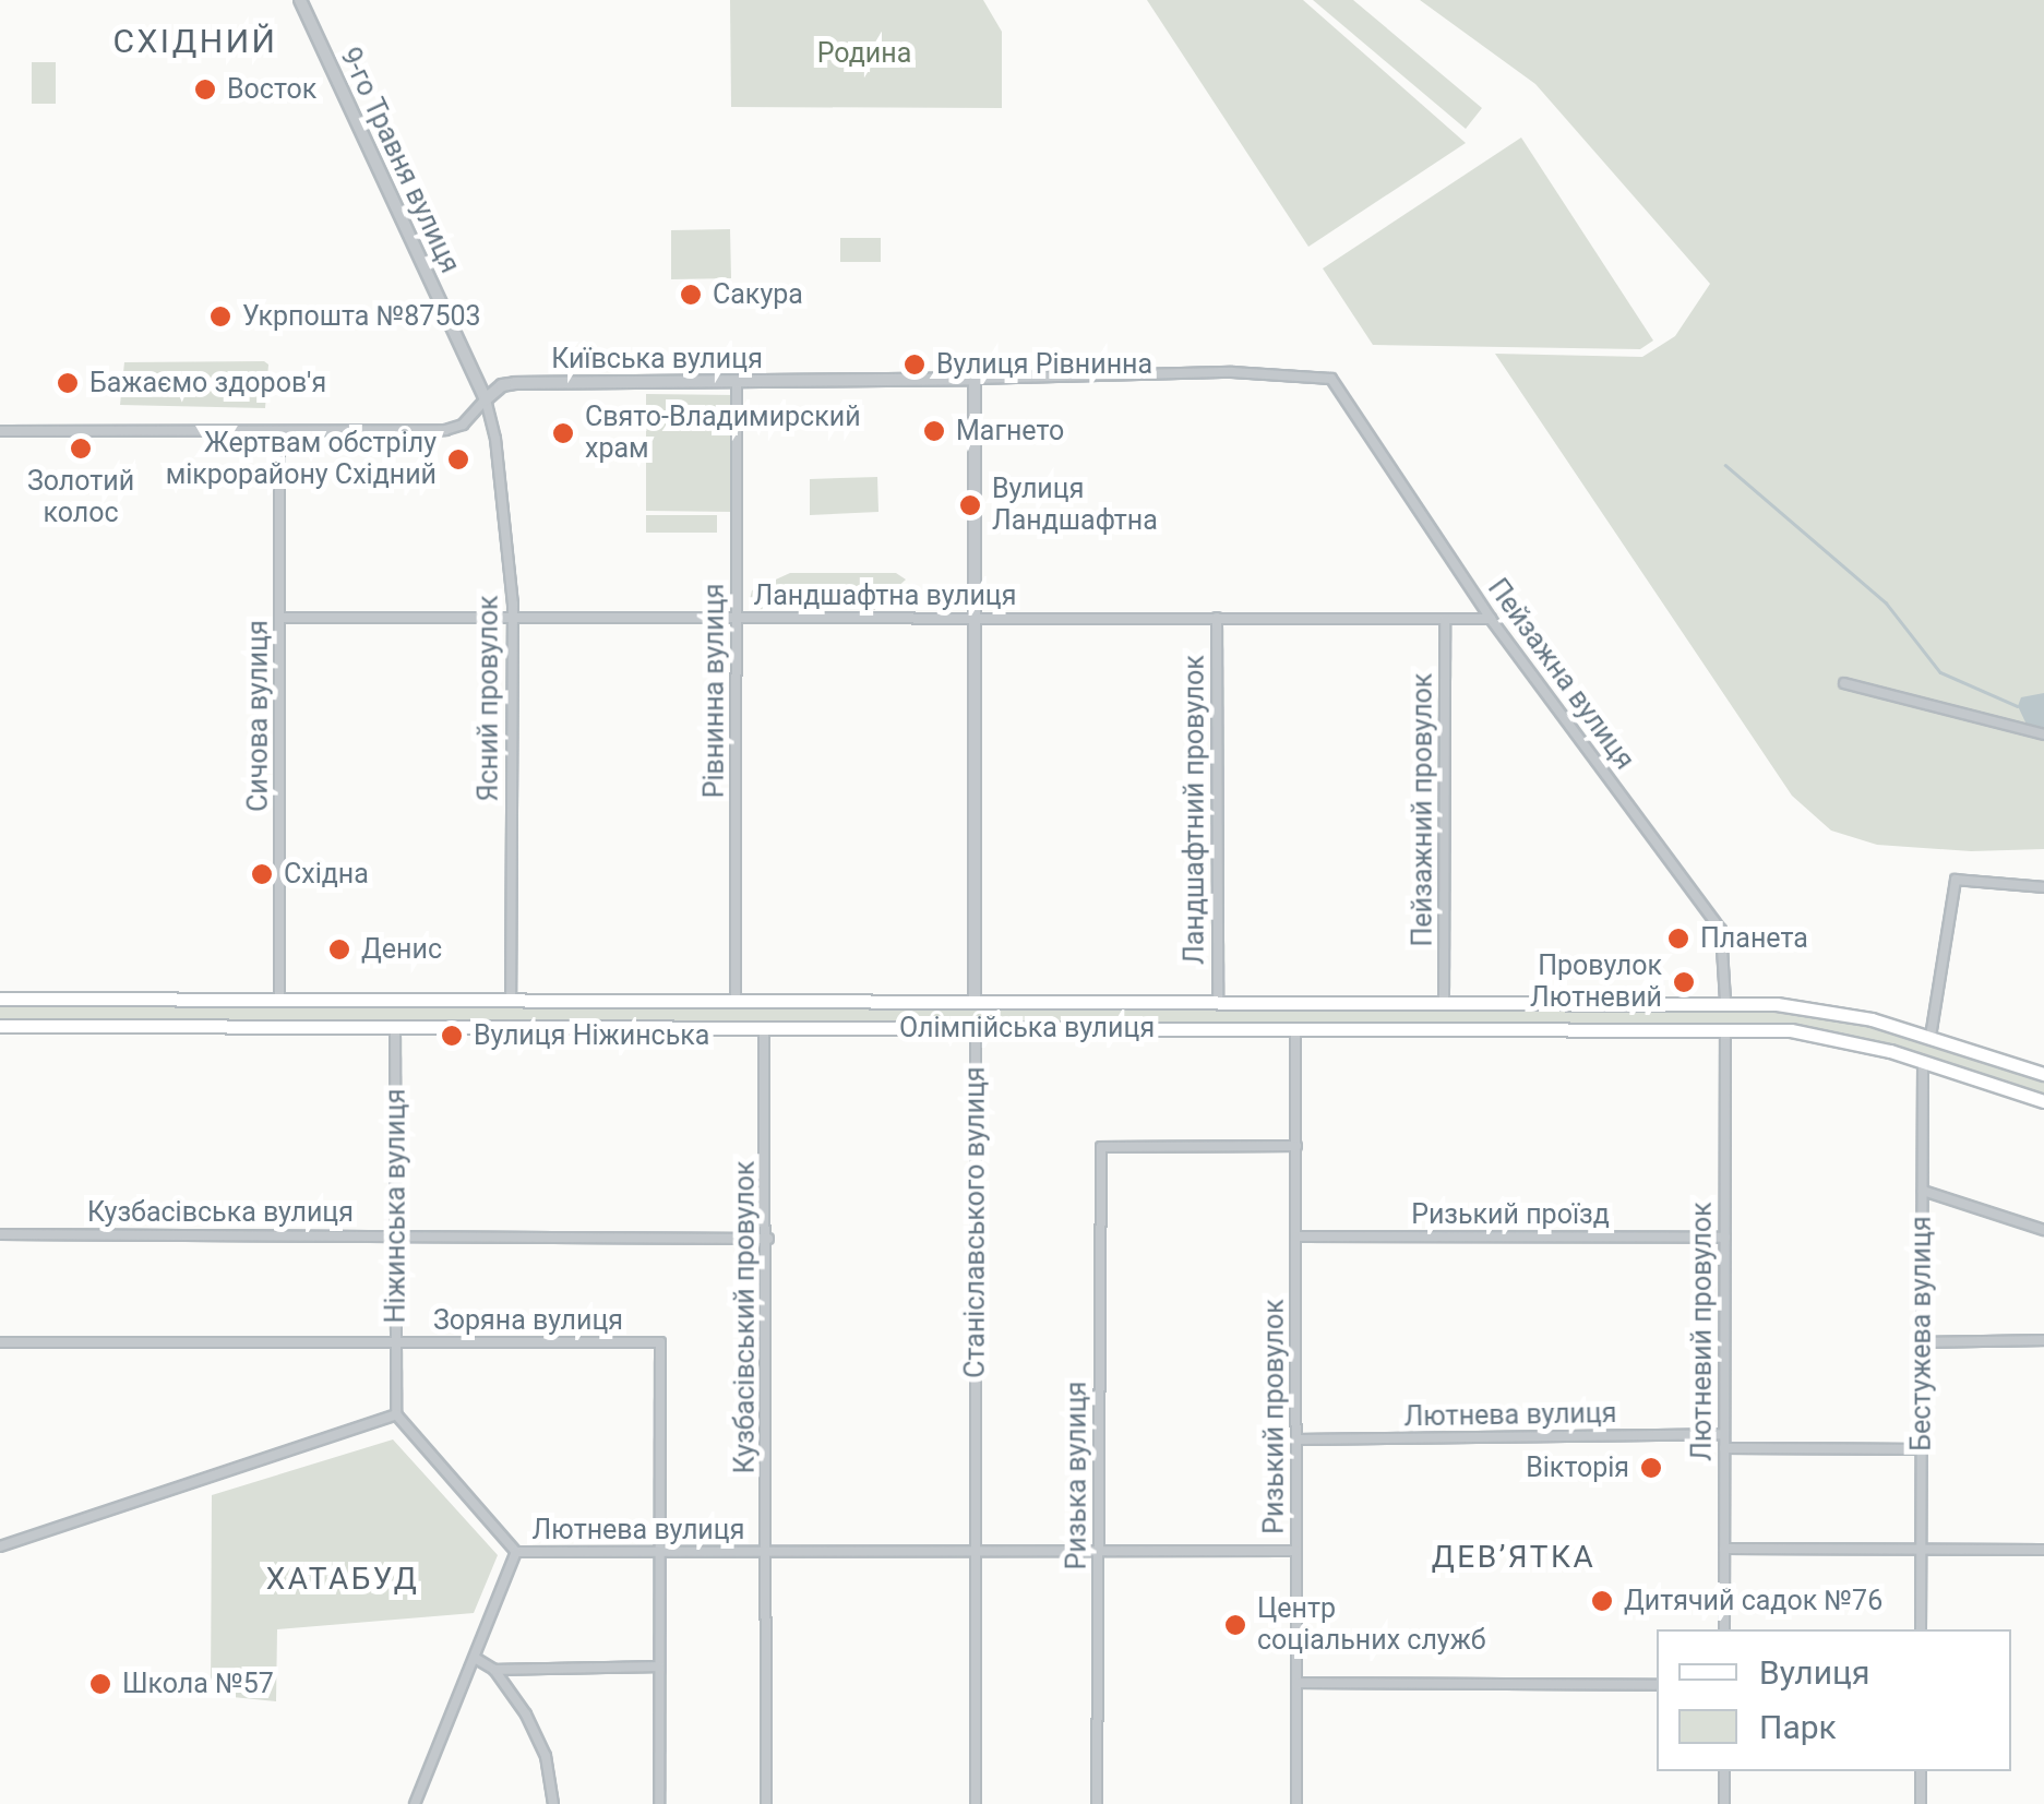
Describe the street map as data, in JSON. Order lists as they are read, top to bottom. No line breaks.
{"streets":{"main road":["Олімпійська вулиця","Ніжинська вулиця","Станіславського вулиця","Бестужева вулиця"],"street":["9-го Травня вулиця","Київська вулиця","Ландшафтна вулиця","Пейзажна вулиця","Рівнинна вулиця","Ясний провулок","Сичова вулиця","Ландшафтний провулок","Пейзажний провулок","Кузбасівська вулиця","Ризький проїзд","Кузбасівський провулок","Зоряна вулиця","Лютневий провулок","Лютнева вулиця","Ризький провулок","Ризька вулиця"]},"crossings":[["9-го Травня вулиця","Київська вулиця"],["9-го Травня вулиця","Ясний провулок"],["Київська вулиця","Пейзажна вулиця"],["Київська вулиця","Рівнинна вулиця"],["Київська вулиця","Ясний провулок"],["Київська вулиця","Сичова вулиця"],["Київська вулиця","Станіславського вулиця"],["Ландшафтна вулиця","Пейзажна вулиця"],["Ландшафтна вулиця","Рівнинна вулиця"],["Ландшафтна вулиця","Ясний провулок"],["Ландшафтна вулиця","Сичова вулиця"],["Ландшафтна вулиця","Ландшафтний провулок"],["Ландшафтна вулиця","Пейзажний провулок"],["Ландшафтна вулиця","Станіславського вулиця"],["Пейзажна вулиця","Олімпійська вулиця"],["Рівнинна вулиця","Олімпійська вулиця"],["Ясний провулок","Олімпійська вулиця"],["Сичова вулиця","Олімпійська вулиця"],["Ландшафтний провулок","Олімпійська вулиця"],["Пейзажний провулок","Олімпійська вулиця"],["Олімпійська вулиця","Ніжинська вулиця"],["Олімпійська вулиця","Станіславського вулиця"],["Олімпійська вулиця","Кузбасівський провулок"],["Олімпійська вулиця","Лютневий провулок"],["Олімпійська вулиця","Бестужева вулиця"],["Олімпійська вулиця","Ризький провулок"],["Ніжинська вулиця","Кузбасівська вулиця"],["Ніжинська вулиця","Зоряна вулиця"],["Ніжинська вулиця","Лютнева вулиця"],["Кузбасівська вулиця","Кузбасівський провулок"],["Ризький проїзд","Лютневий провулок"],["Ризький проїзд","Ризький провулок"],["Станіславського вулиця","Лютнева вулиця"],["Кузбасівський провулок","Лютнева вулиця"],["Зоряна вулиця","Лютнева вулиця"],["Лютневий провулок","Лютнева вулиця"],["Лютнева вулиця","Ризький провулок"],["Лютнева вулиця","Ризька вулиця"],["Ризький провулок","Ризька вулиця"]],"districts":["СХІДНИЙ","ДЕВ’ЯТКА","ХАТАБУД"],"parks":["Родина"],"places":["Восток","Сакура","Укрпошта №87503","Вулиця Рівнинна","Бажаємо здоров'я","Магнето","Свято-Владимирский храм","Золотий колос","Жертвам обстрілу мікрорайону Східний","Вулиця Ландшафтна","Східна","Планета","Денис","Провулок Лютневий","Вулиця Ніжинська","Вікторія","Дитячий садок №76","Центр соціальних служб","Школа №57"],"legend":["Вулиця","Парк"]}
